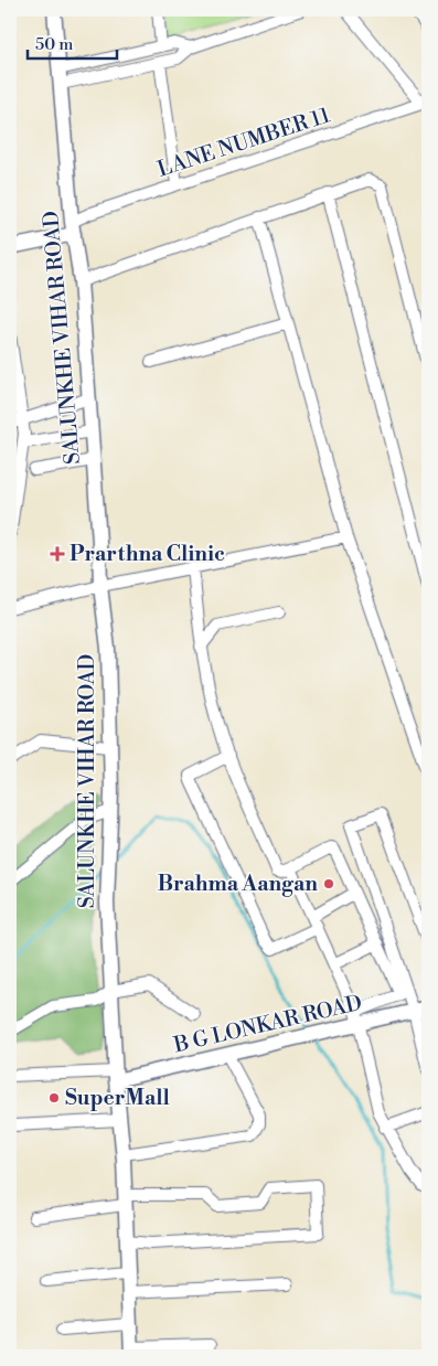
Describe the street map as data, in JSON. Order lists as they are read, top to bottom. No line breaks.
{"streets":{"street":["LANE NUMBER 11","SALUNKHE VIHAR ROAD","B G LONKAR ROAD"]},"crossings":[["LANE NUMBER 11","SALUNKHE VIHAR ROAD"],["SALUNKHE VIHAR ROAD","B G LONKAR ROAD"]],"places":{"health":["Prarthna Clinic"],"other":["Brahma Aangan","SuperMall"]},"scale_bar":"50 m"}
